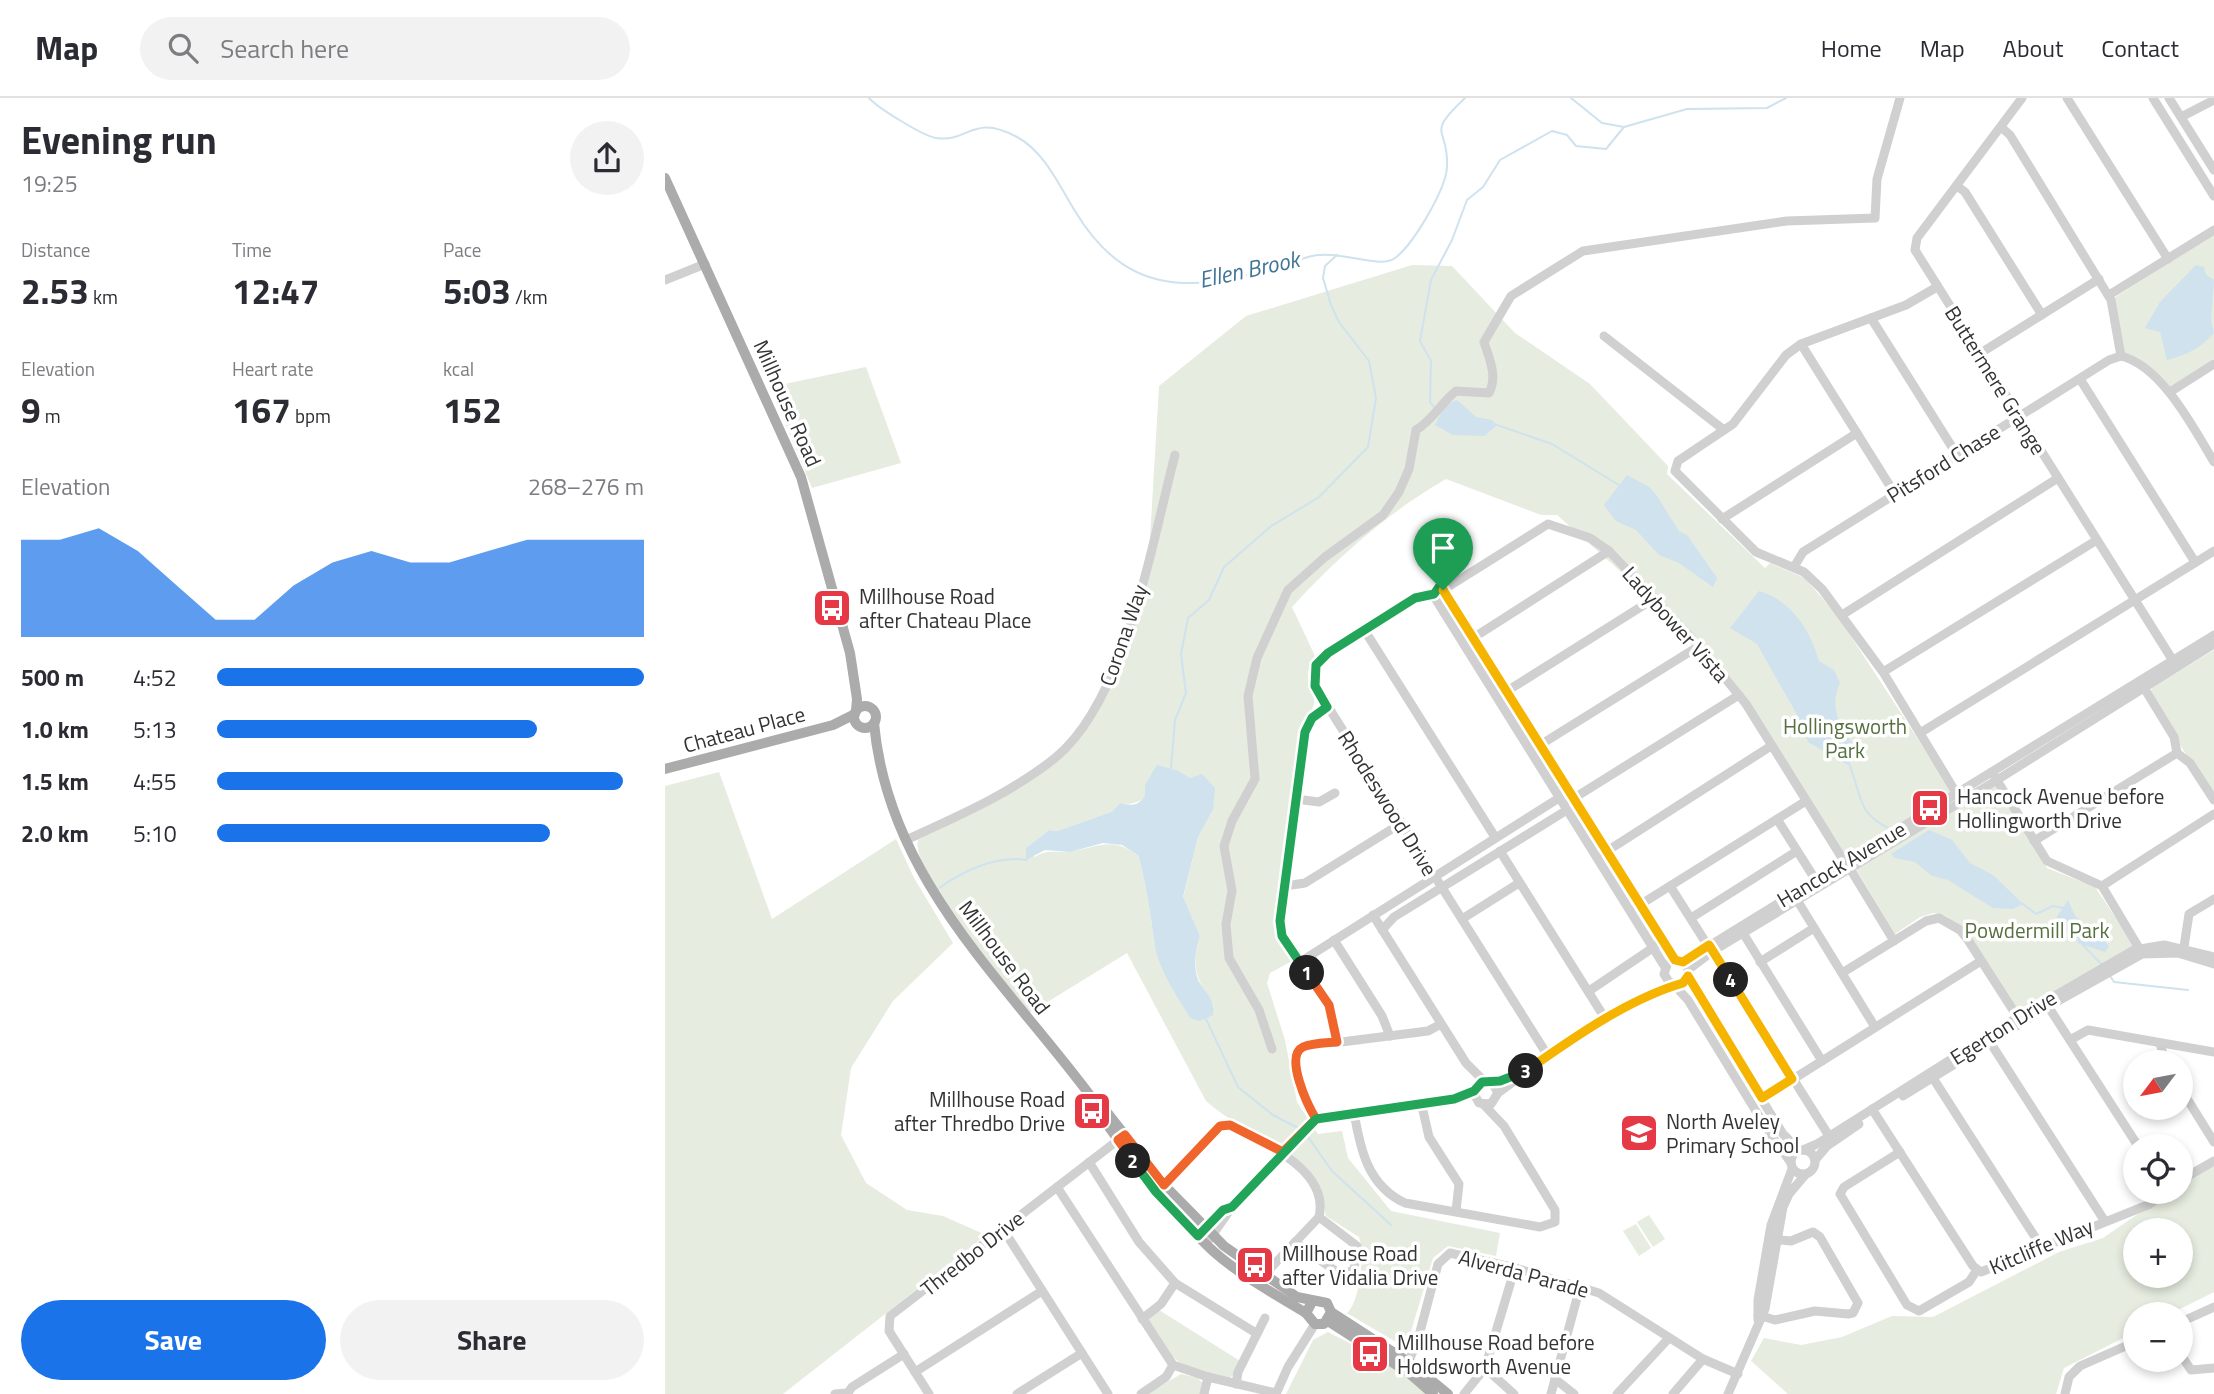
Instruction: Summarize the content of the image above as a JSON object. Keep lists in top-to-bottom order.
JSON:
{
  "streets": {
    "main road": ["Millhouse Road", "Chateau Place"],
    "street": [
      "Buttermere Grange",
      "Pitsford Chase",
      "Ladybower Vista",
      "Corona Way",
      "Rhodeswood Drive",
      "Hancock Avenue",
      "Egerton Drive",
      "Kitcliffe Way",
      "Thredbo Drive",
      "Alverda Parade"
    ]
  },
  "crossings": [
    ["Buttermere Grange", "Pitsford Chase"],
    ["Buttermere Grange", "Hancock Avenue"],
    ["Millhouse Road", "Corona Way"],
    ["Millhouse Road", "Chateau Place"],
    ["Millhouse Road", "Thredbo Drive"],
    ["Millhouse Road", "Alverda Parade"],
    ["Ladybower Vista", "Rhodeswood Drive"],
    ["Ladybower Vista", "Hancock Avenue"],
    ["Egerton Drive", "Kitcliffe Way"],
    ["Egerton Drive", "Alverda Parade"]
  ],
  "water": ["Ellen Brook"],
  "parks": ["Hollingsworth Park", "Powdermill Park"],
  "places": {
    "bus stop": [
      "Millhouse Road after Chateau Place",
      "Hancock Avenue before Hollingworth Drive",
      "Millhouse Road after Thredbo Drive",
      "Millhouse Road after Vidalia Drive",
      "Millhouse Road before Holdsworth Avenue"
    ],
    "school or university": ["North Aveley Primary School"]
  },
  "north": "bottom left",
  "page": {
    "header": "Map",
    "search": "Search here",
    "nav": [
      "Home",
      "Map",
      "About",
      "Contact"
    ],
    "heading": ["Evening run", "19:25"],
    "stats": [
      ["Distance", "2.53 km"],
      ["Time", "12:47"],
      ["Pace", "5:03 /km"],
      ["Elevation", "9 m"],
      ["Heart rate", "167 bpm"],
      ["kcal", "152"]
    ],
    "chart": ["Elevation", "268–276 m"],
    "list": [
      {
        "name": "500 m",
        "note": "4:52"
      },
      {
        "name": "1.0 km",
        "note": "5:13"
      },
      {
        "name": "1.5 km",
        "note": "4:55"
      },
      {
        "name": "2.0 km",
        "note": "5:10"
      }
    ],
    "pins": [
      "1",
      "4",
      "3",
      "2"
    ],
    "map_buttons": ["+", "−"],
    "buttons": ["Save", "Share"]
  }
}
